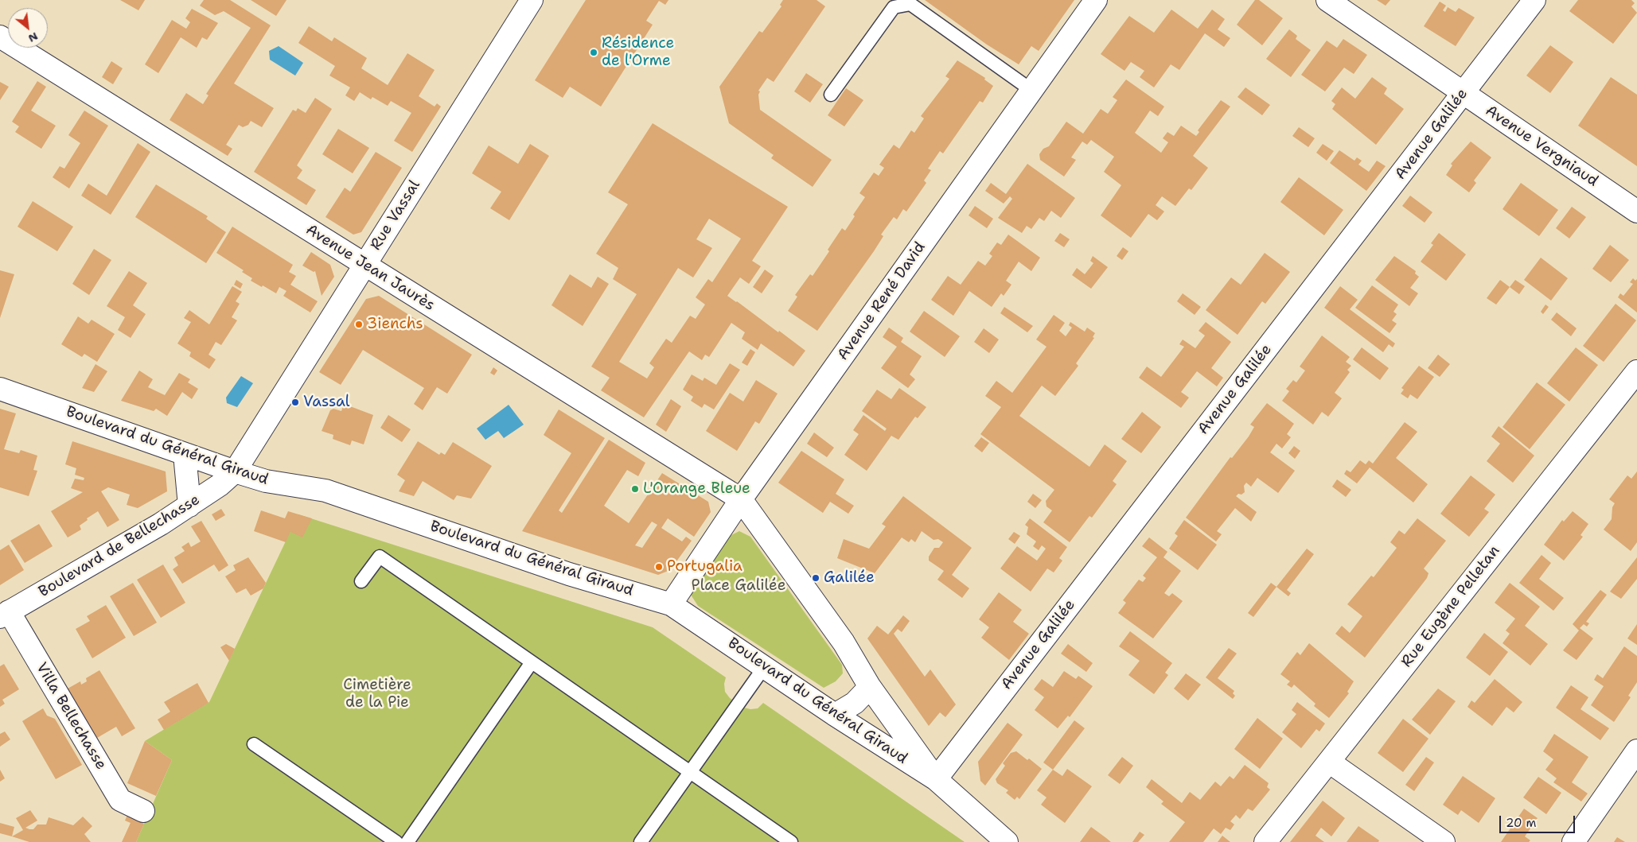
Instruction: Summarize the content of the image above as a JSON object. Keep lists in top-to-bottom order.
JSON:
{
  "streets": {
    "street": [
      "Avenue Galilée",
      "Avenue Vergniaud",
      "Rue Vassal",
      "Avenue Jean Jaurès",
      "Avenue René David",
      "Boulevard du Général Giraud",
      "Boulevard de Bellechasse",
      "Rue Eugène Pelletan",
      "Villa Bellechasse"
    ]
  },
  "crossings": [
    ["Avenue Galilée", "Avenue Vergniaud"],
    ["Avenue Galilée", "Boulevard du Général Giraud"],
    ["Rue Vassal", "Avenue Jean Jaurès"],
    ["Rue Vassal", "Boulevard du Général Giraud"],
    ["Rue Vassal", "Boulevard de Bellechasse"],
    ["Avenue Jean Jaurès", "Avenue René David"],
    ["Avenue René David", "Boulevard du Général Giraud"],
    ["Boulevard du Général Giraud", "Boulevard de Bellechasse"],
    ["Boulevard de Bellechasse", "Villa Bellechasse"]
  ],
  "parks": ["Place Galilée", "Cimetière de la Pie"],
  "places": [
    "Résidence de l'Orme",
    "3ienchs",
    "Vassal",
    "L'Orange Bleue",
    "Portugalia",
    "Galilée"
  ],
  "scale_bar": "20 m",
  "north": "bottom right"
}
